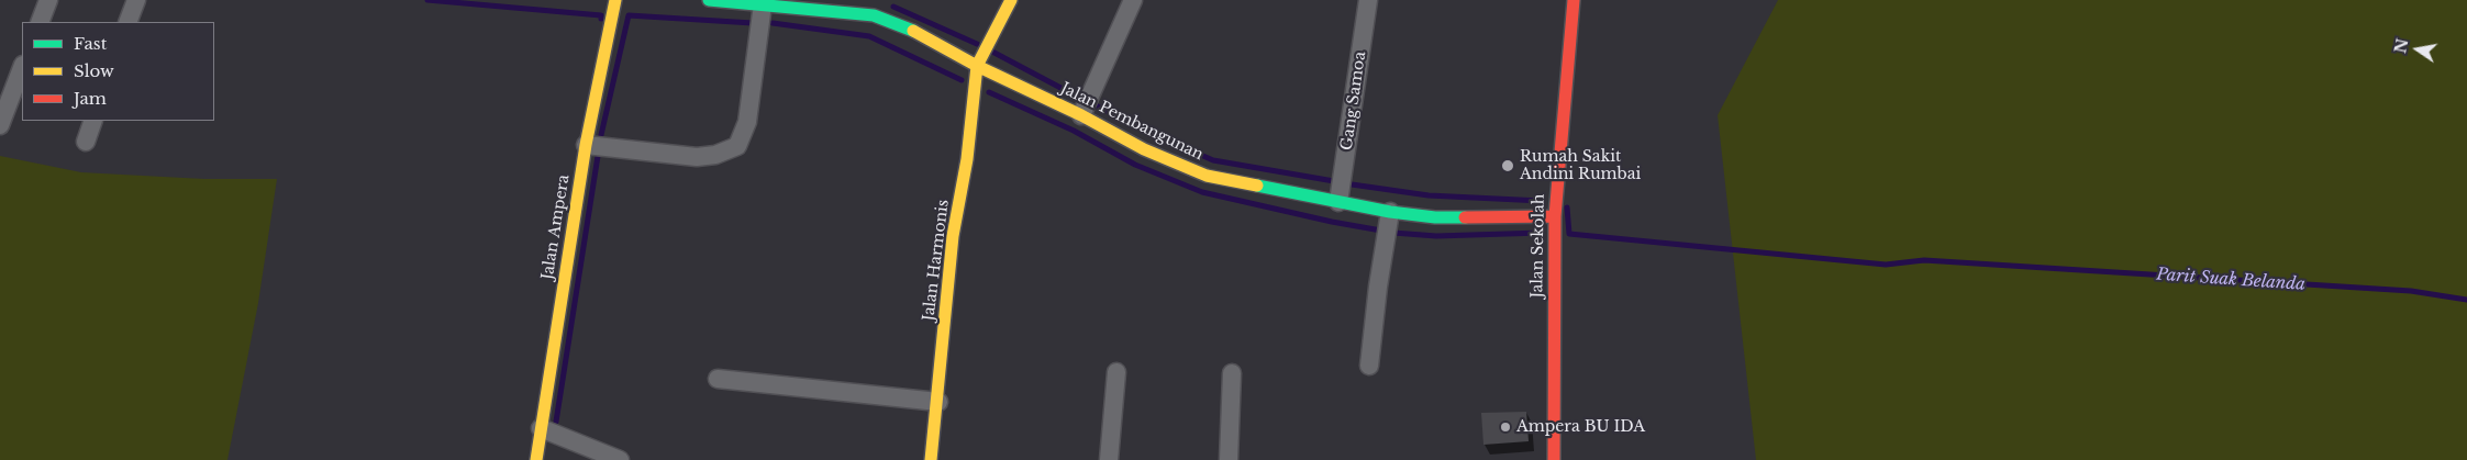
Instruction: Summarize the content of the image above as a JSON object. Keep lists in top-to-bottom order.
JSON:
{
  "streets": {
    "street": [
      "Gang Samoa",
      "Jalan Pembangunan",
      "Jalan Ampera",
      "Jalan Sekolah",
      "Jalan Harmonis"
    ]
  },
  "crossings": [
    ["Gang Samoa", "Jalan Pembangunan"],
    ["Jalan Pembangunan", "Jalan Sekolah"],
    ["Jalan Pembangunan", "Jalan Harmonis"]
  ],
  "water": ["Parit Suak Belanda"],
  "places": ["Rumah Sakit Andini Rumbai", "Ampera BU IDA"],
  "legend": ["Fast", "Slow", "Jam"],
  "north": "left"
}
